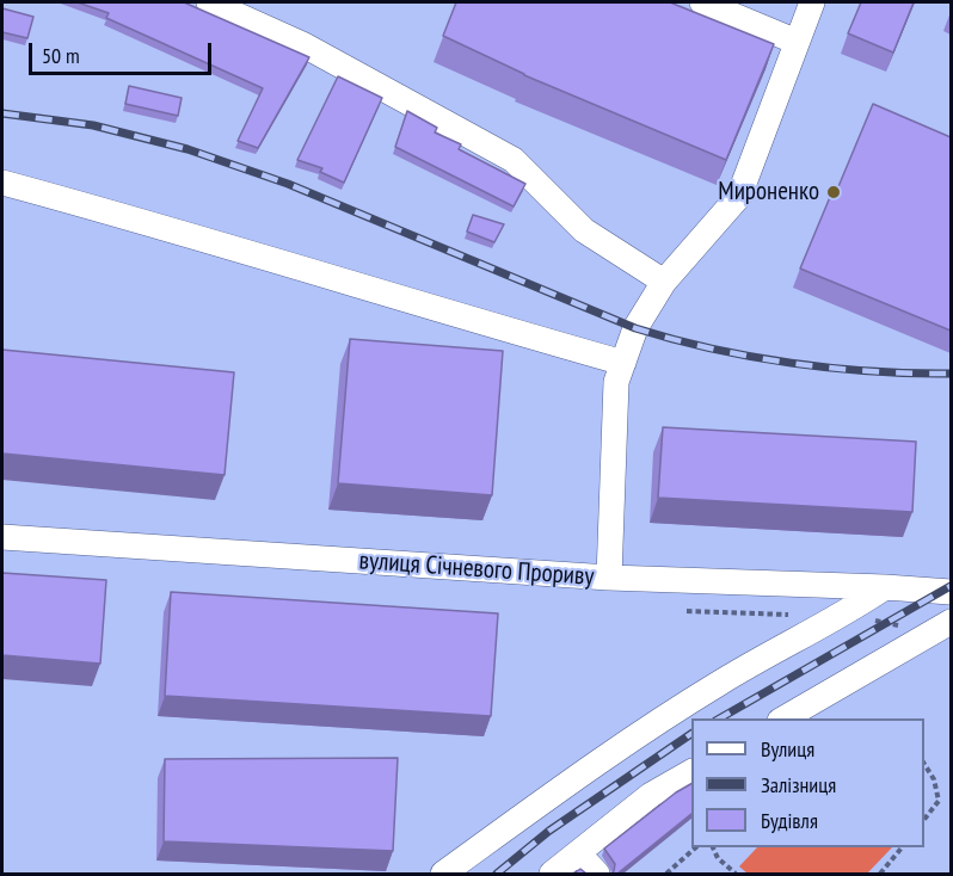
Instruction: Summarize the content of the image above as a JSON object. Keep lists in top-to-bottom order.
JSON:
{
  "streets": {
    "street": ["вулиця Січневого Прориву"]
  },
  "places": ["Мироненко"],
  "legend": ["Вулиця", "Залізниця", "Будівля"],
  "scale_bar": "50 m"
}
